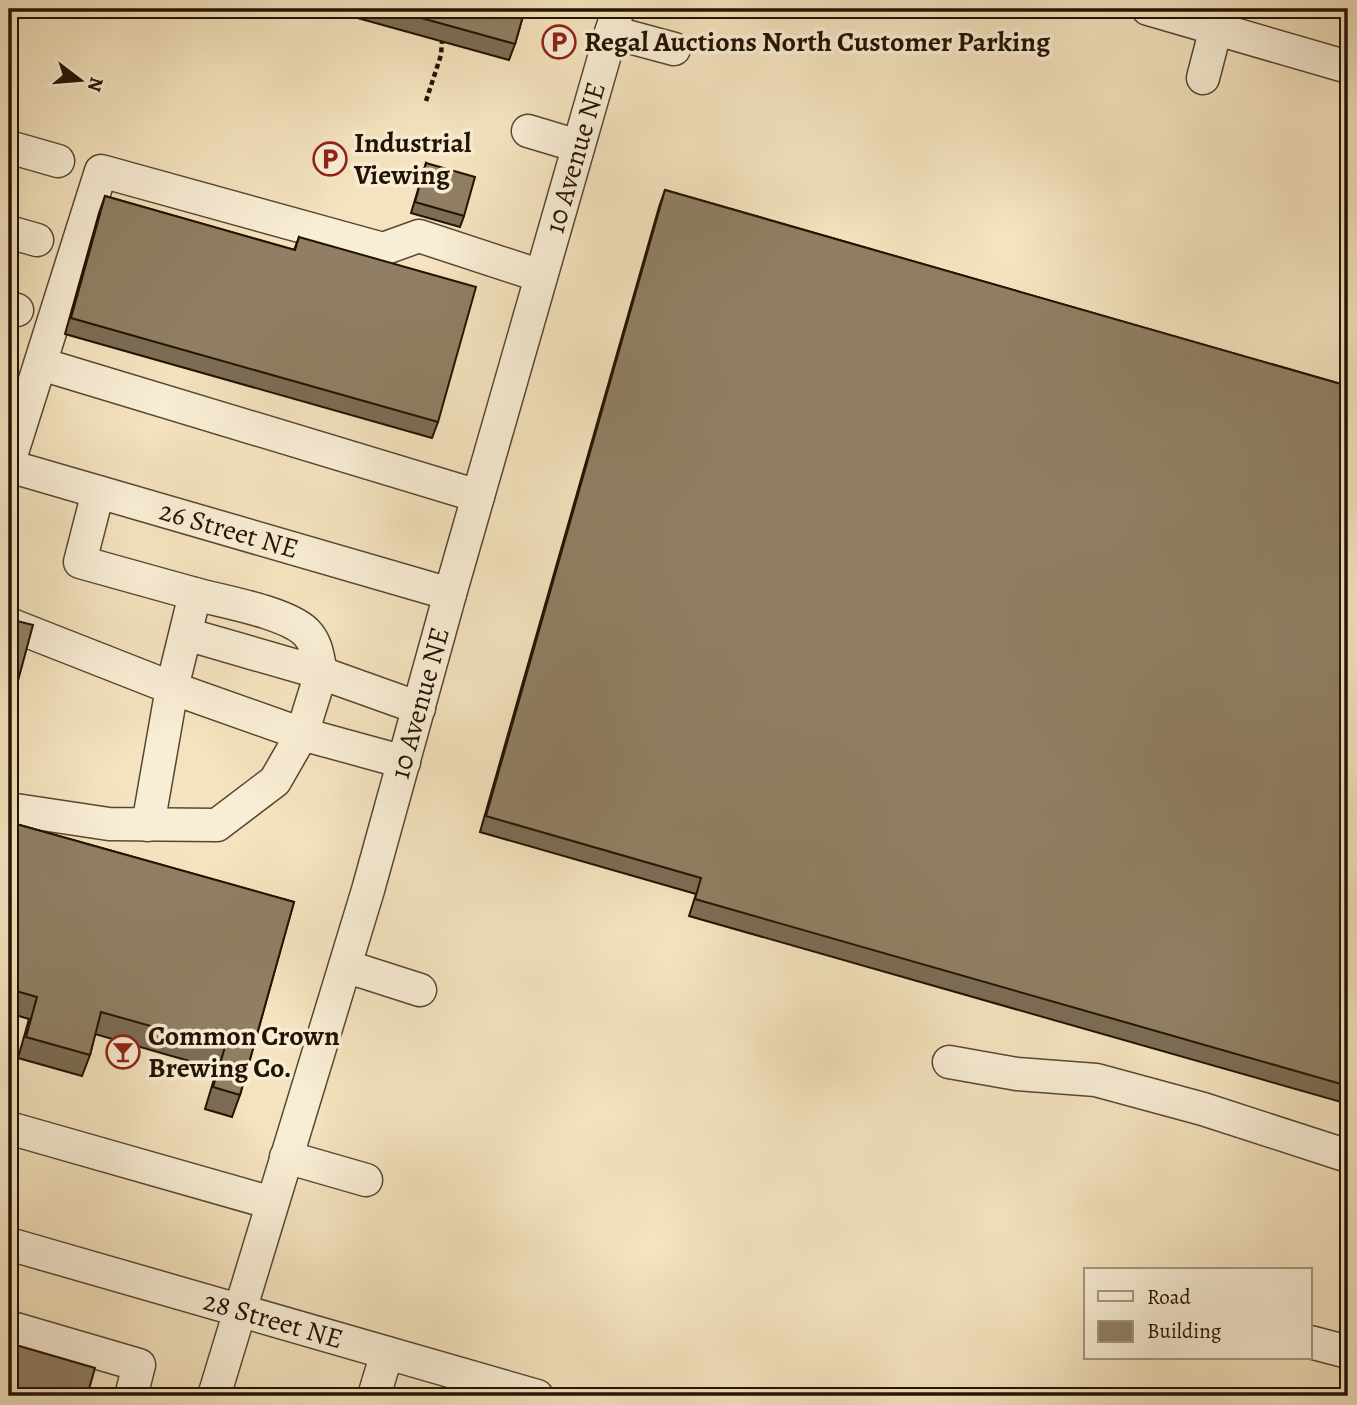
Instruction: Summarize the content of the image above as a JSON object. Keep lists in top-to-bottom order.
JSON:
{
  "streets": {
    "street": ["10 Avenue NE", "26 Street NE", "28 Street NE"]
  },
  "crossings": [
    ["10 Avenue NE", "26 Street NE"],
    ["10 Avenue NE", "28 Street NE"]
  ],
  "places": {
    "parking": ["Regal Auctions North Customer Parking", "Industrial Viewing"],
    "bar": ["Common Crown Brewing Co."]
  },
  "legend": ["Road", "Building"],
  "north": "right"
}
